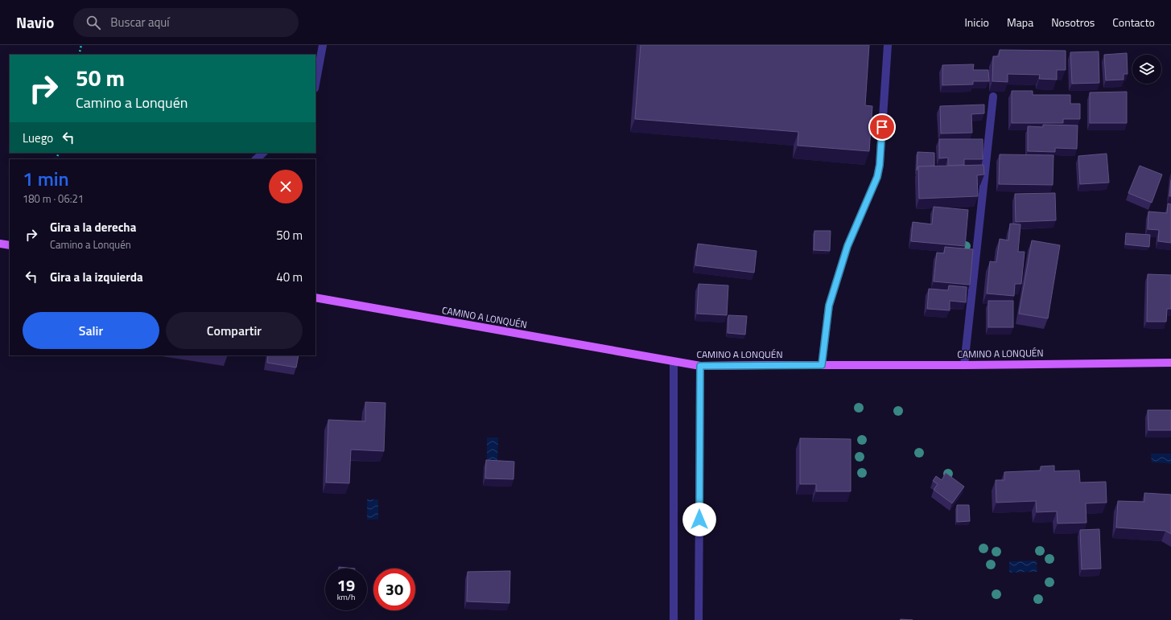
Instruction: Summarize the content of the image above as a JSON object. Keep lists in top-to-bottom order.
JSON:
{
  "streets": {
    "main road": ["CAMINO A LONQUÉN"]
  },
  "page": {
    "header": "Navio",
    "search": "Buscar aquí",
    "nav": [
      "Inicio",
      "Mapa",
      "Nosotros",
      "Contacto"
    ],
    "turn": ["50 m", "Camino a Lonquén"],
    "then": "Luego",
    "heading": ["1 min", "180 m · 06:21"],
    "list": [
      {
        "name": "Gira a la derecha",
        "note": "Camino a Lonquén",
        "value": "50 m"
      },
      {
        "name": "Gira a la izquierda",
        "value": "40 m"
      }
    ],
    "buttons": ["Salir", "Compartir"],
    "speed": "19 km/h",
    "limit": "30"
  }
}
